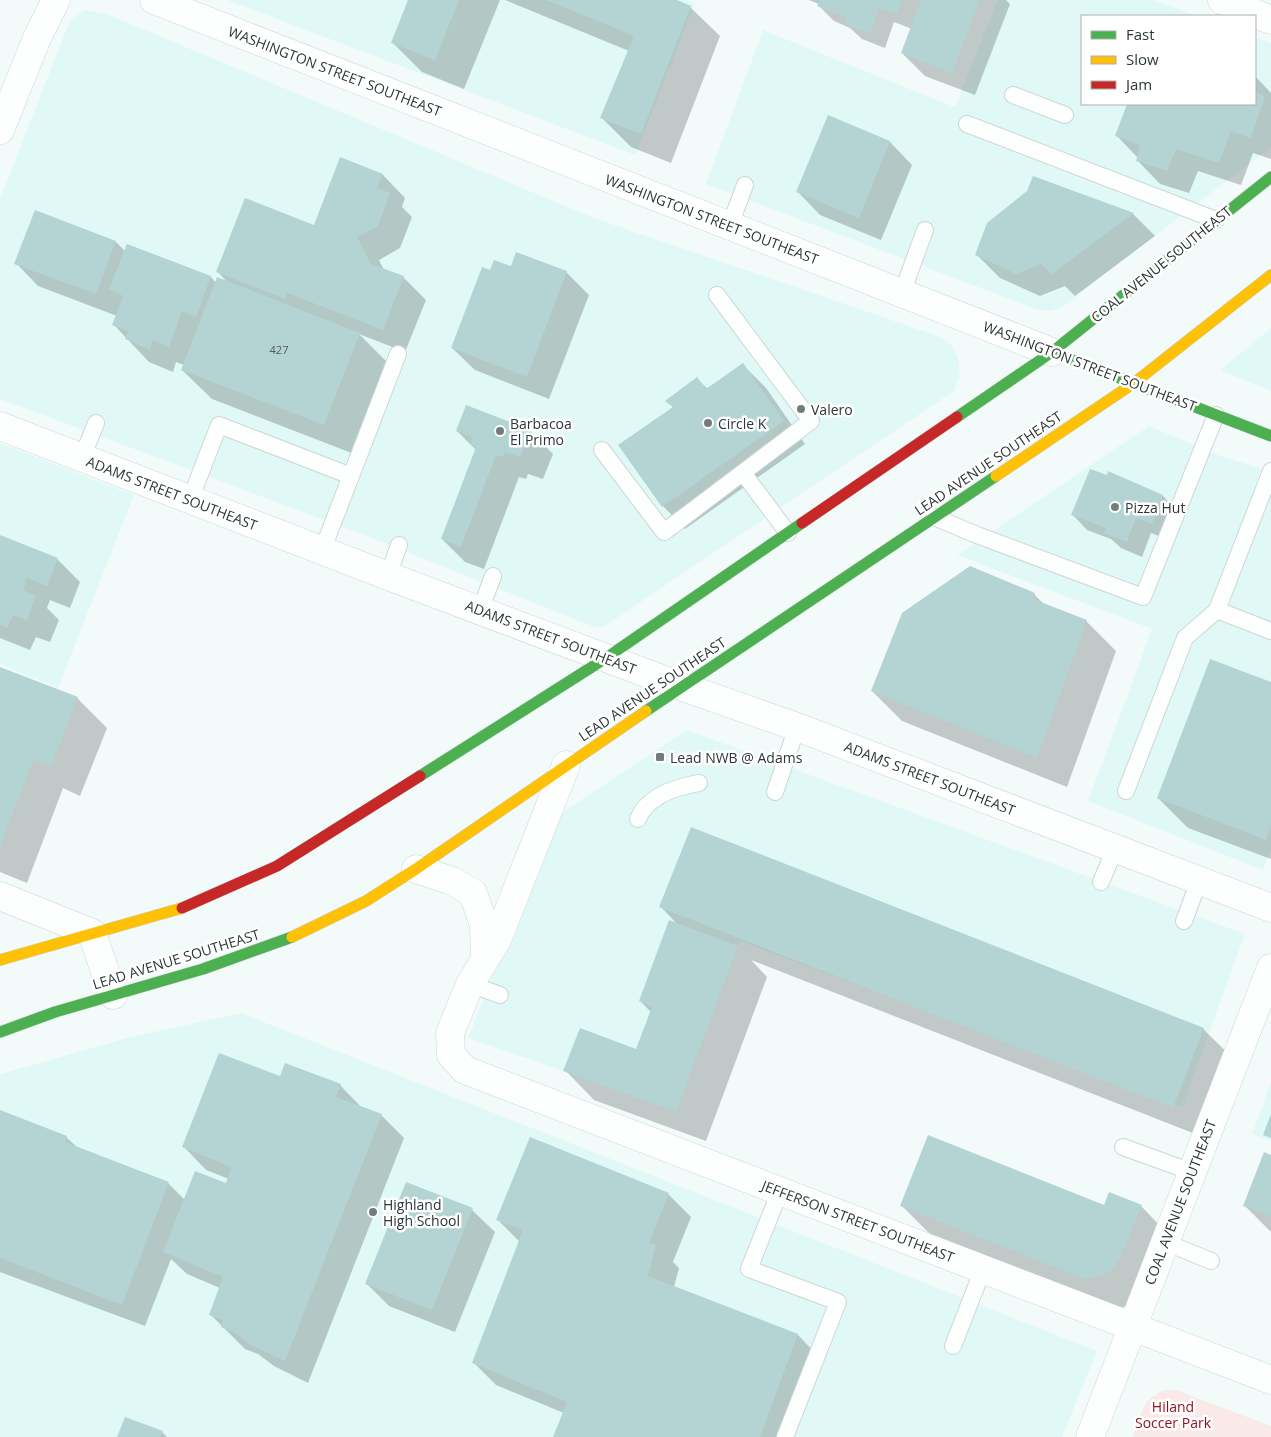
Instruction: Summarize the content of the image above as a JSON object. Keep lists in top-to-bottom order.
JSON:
{
  "streets": {
    "main road": ["WASHINGTON STREET SOUTHEAST", "COAL AVENUE SOUTHEAST", "LEAD AVENUE SOUTHEAST"],
    "street": ["ADAMS STREET SOUTHEAST", "JEFFERSON STREET SOUTHEAST"]
  },
  "crossings": [
    ["WASHINGTON STREET SOUTHEAST", "COAL AVENUE SOUTHEAST"],
    ["WASHINGTON STREET SOUTHEAST", "LEAD AVENUE SOUTHEAST"],
    ["COAL AVENUE SOUTHEAST", "JEFFERSON STREET SOUTHEAST"],
    ["LEAD AVENUE SOUTHEAST", "ADAMS STREET SOUTHEAST"]
  ],
  "parks": ["Hiland Soccer Park"],
  "places": {
    "other": [
      "Valero",
      "Circle K",
      "Barbacoa El Primo",
      "Pizza Hut",
      "Highland High School"
    ],
    "transit": ["Lead NWB @ Adams"]
  },
  "house_numbers": ["427"],
  "legend": ["Fast", "Slow", "Jam"]
}
